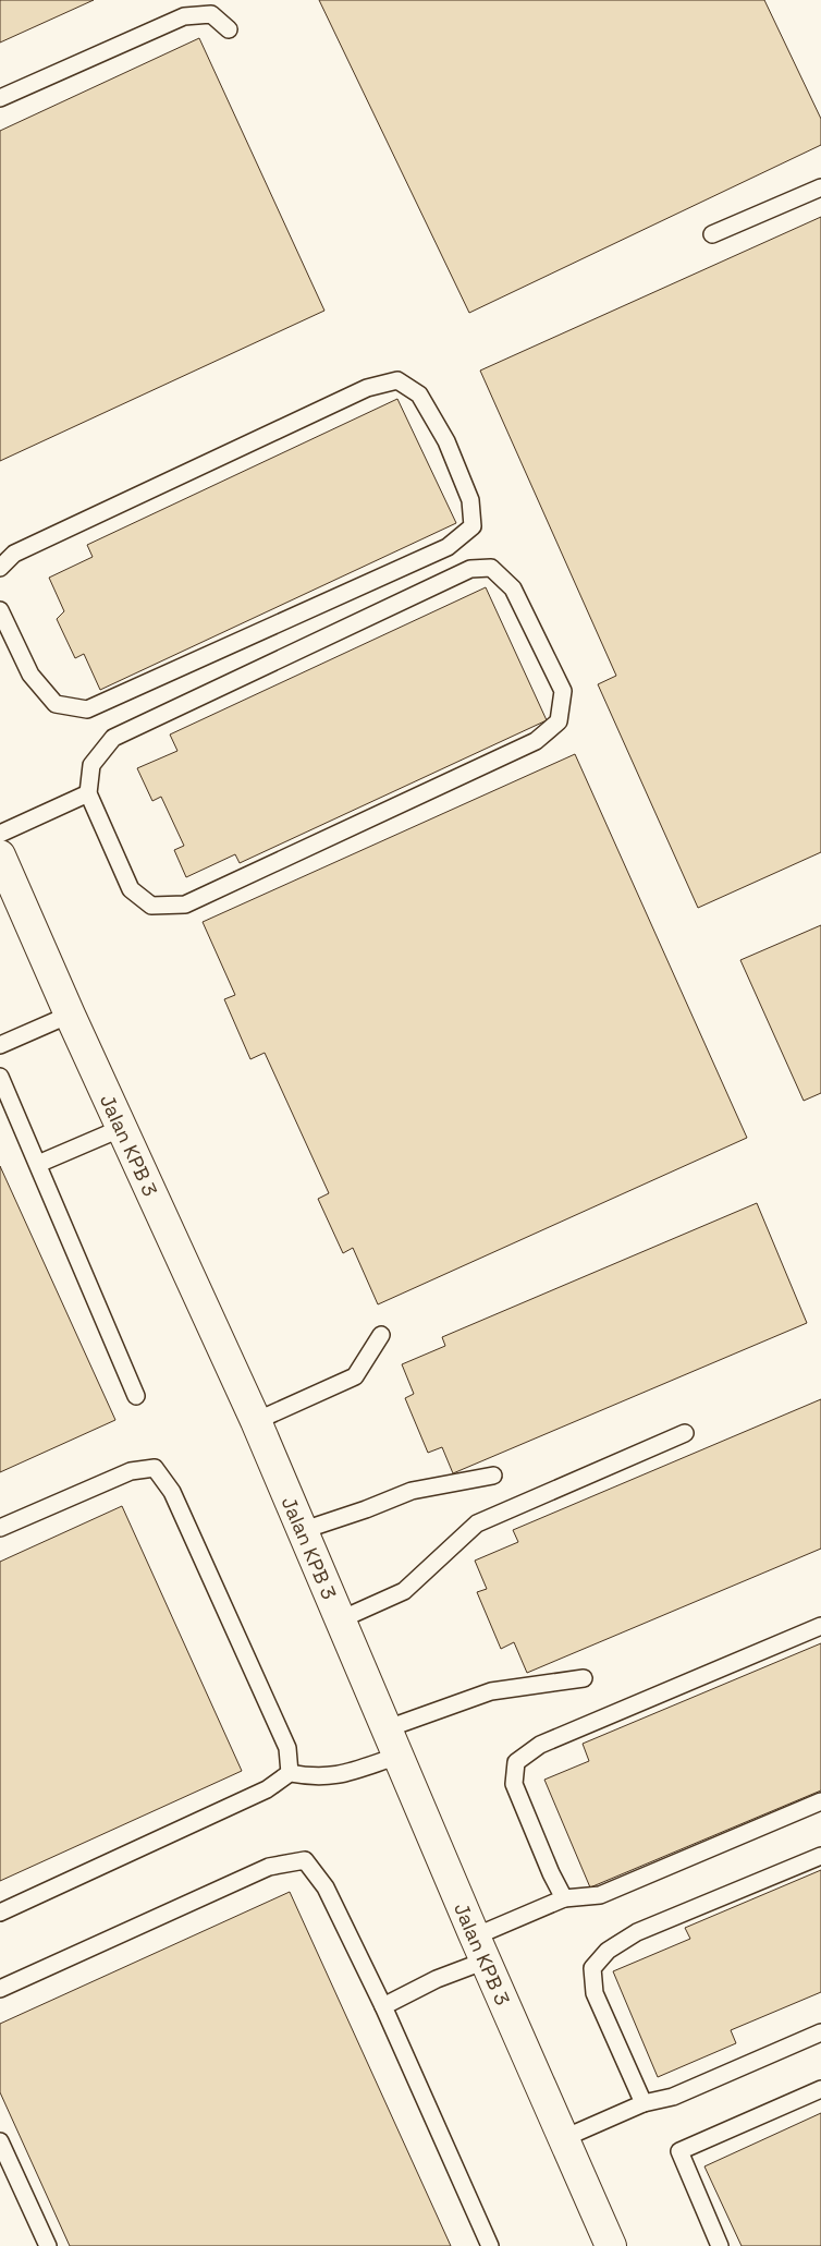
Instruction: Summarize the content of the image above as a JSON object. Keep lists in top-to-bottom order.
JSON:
{
  "streets": {
    "street": ["Jalan KPB 3"]
  }
}
